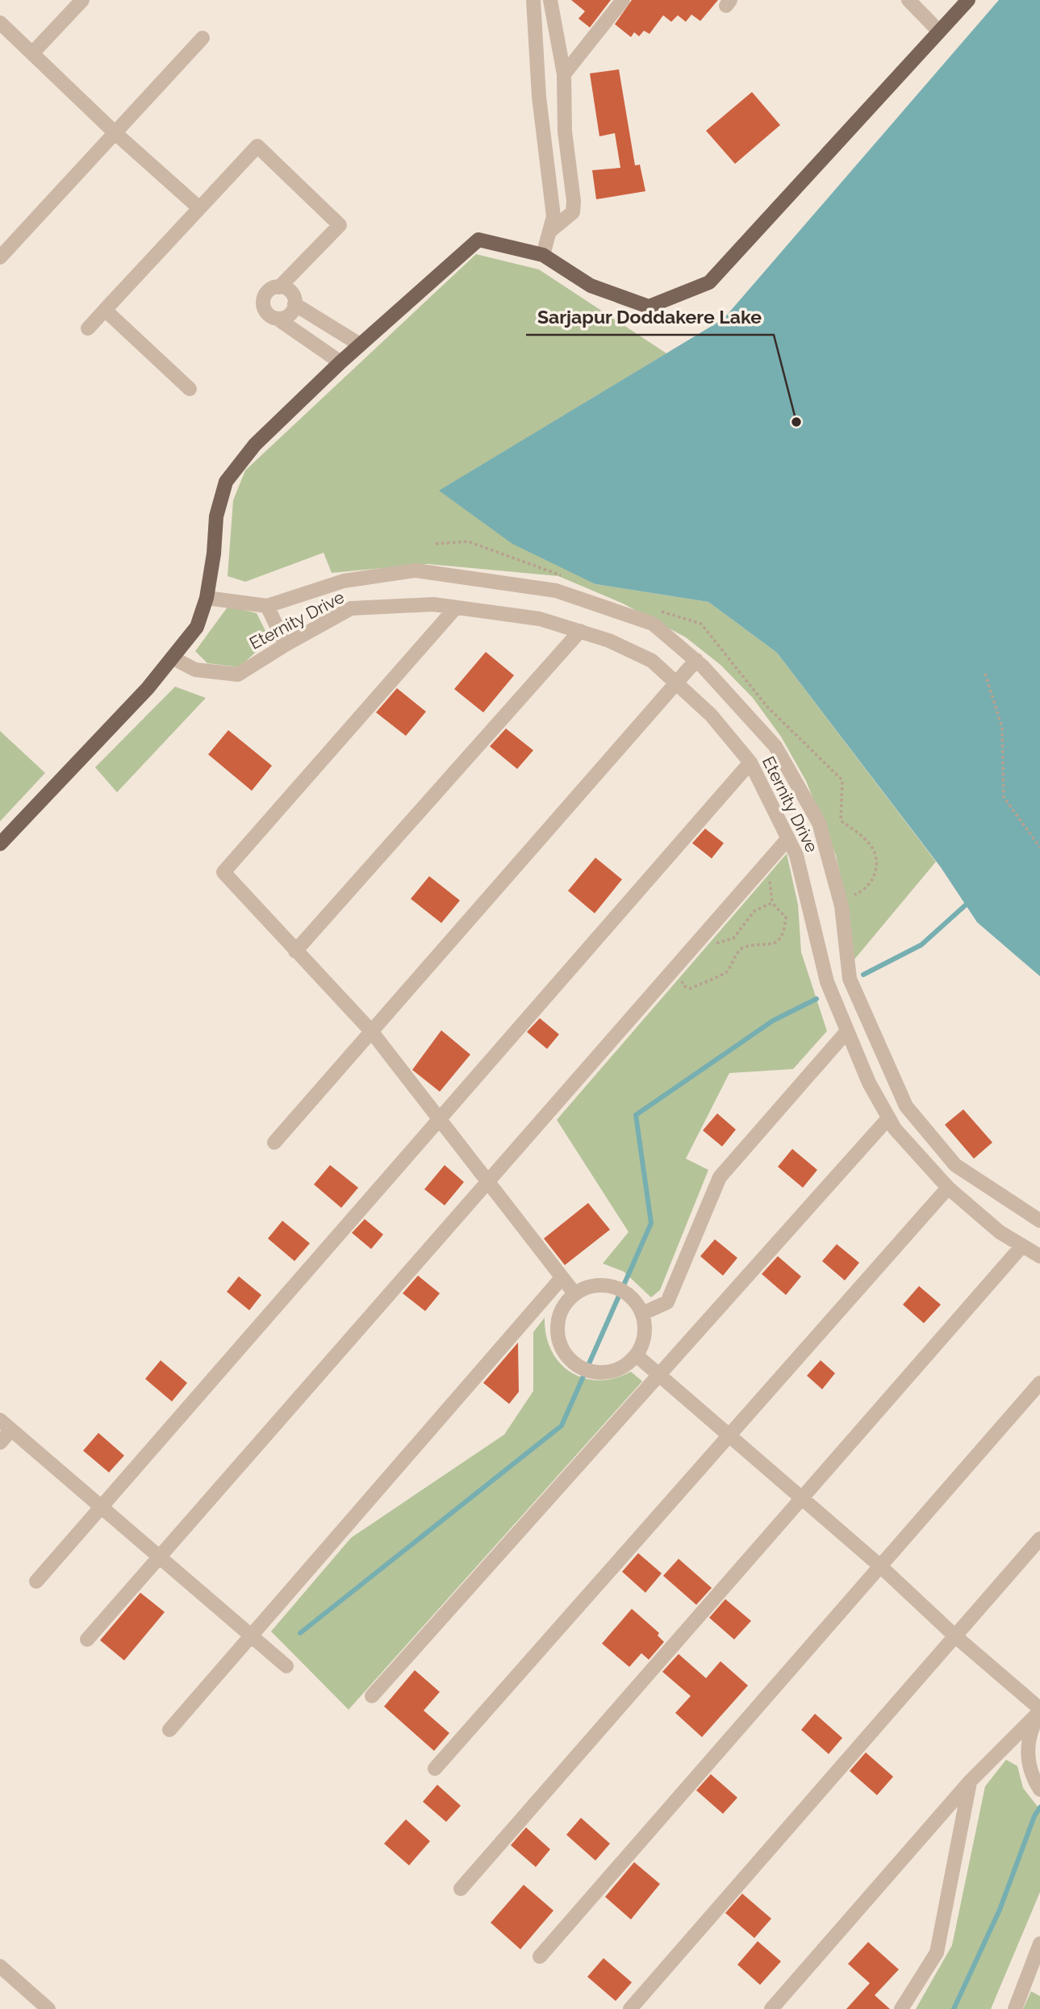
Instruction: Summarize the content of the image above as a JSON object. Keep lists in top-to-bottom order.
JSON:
{
  "streets": {
    "street": ["Eternity Drive"]
  },
  "places": ["Sarjapur Doddakere Lake"]
}
